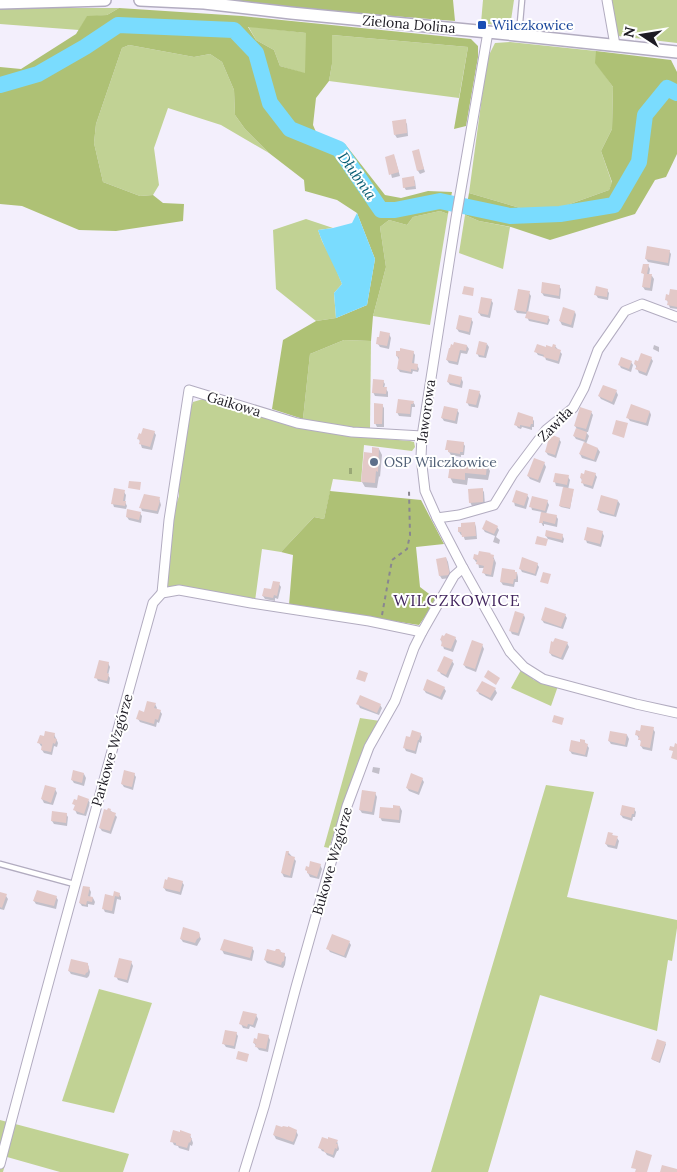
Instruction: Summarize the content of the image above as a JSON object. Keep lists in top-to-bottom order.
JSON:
{
  "streets": {
    "street": [
      "Zielona Dolina",
      "Gaikowa",
      "Jaworowa",
      "Zawiła",
      "Parkowe Wzgórze",
      "Bukowe Wzgórze"
    ]
  },
  "crossings": [
    ["Zielona Dolina", "Jaworowa"],
    ["Gaikowa", "Jaworowa"],
    ["Gaikowa", "Parkowe Wzgórze"],
    ["Jaworowa", "Zawiła"],
    ["Jaworowa", "Bukowe Wzgórze"]
  ],
  "districts": ["WILCZKOWICE"],
  "water": ["Dłubnia"],
  "places": {
    "transit": ["Wilczkowice"],
    "other": ["OSP Wilczkowice"]
  },
  "north": "left"
}
